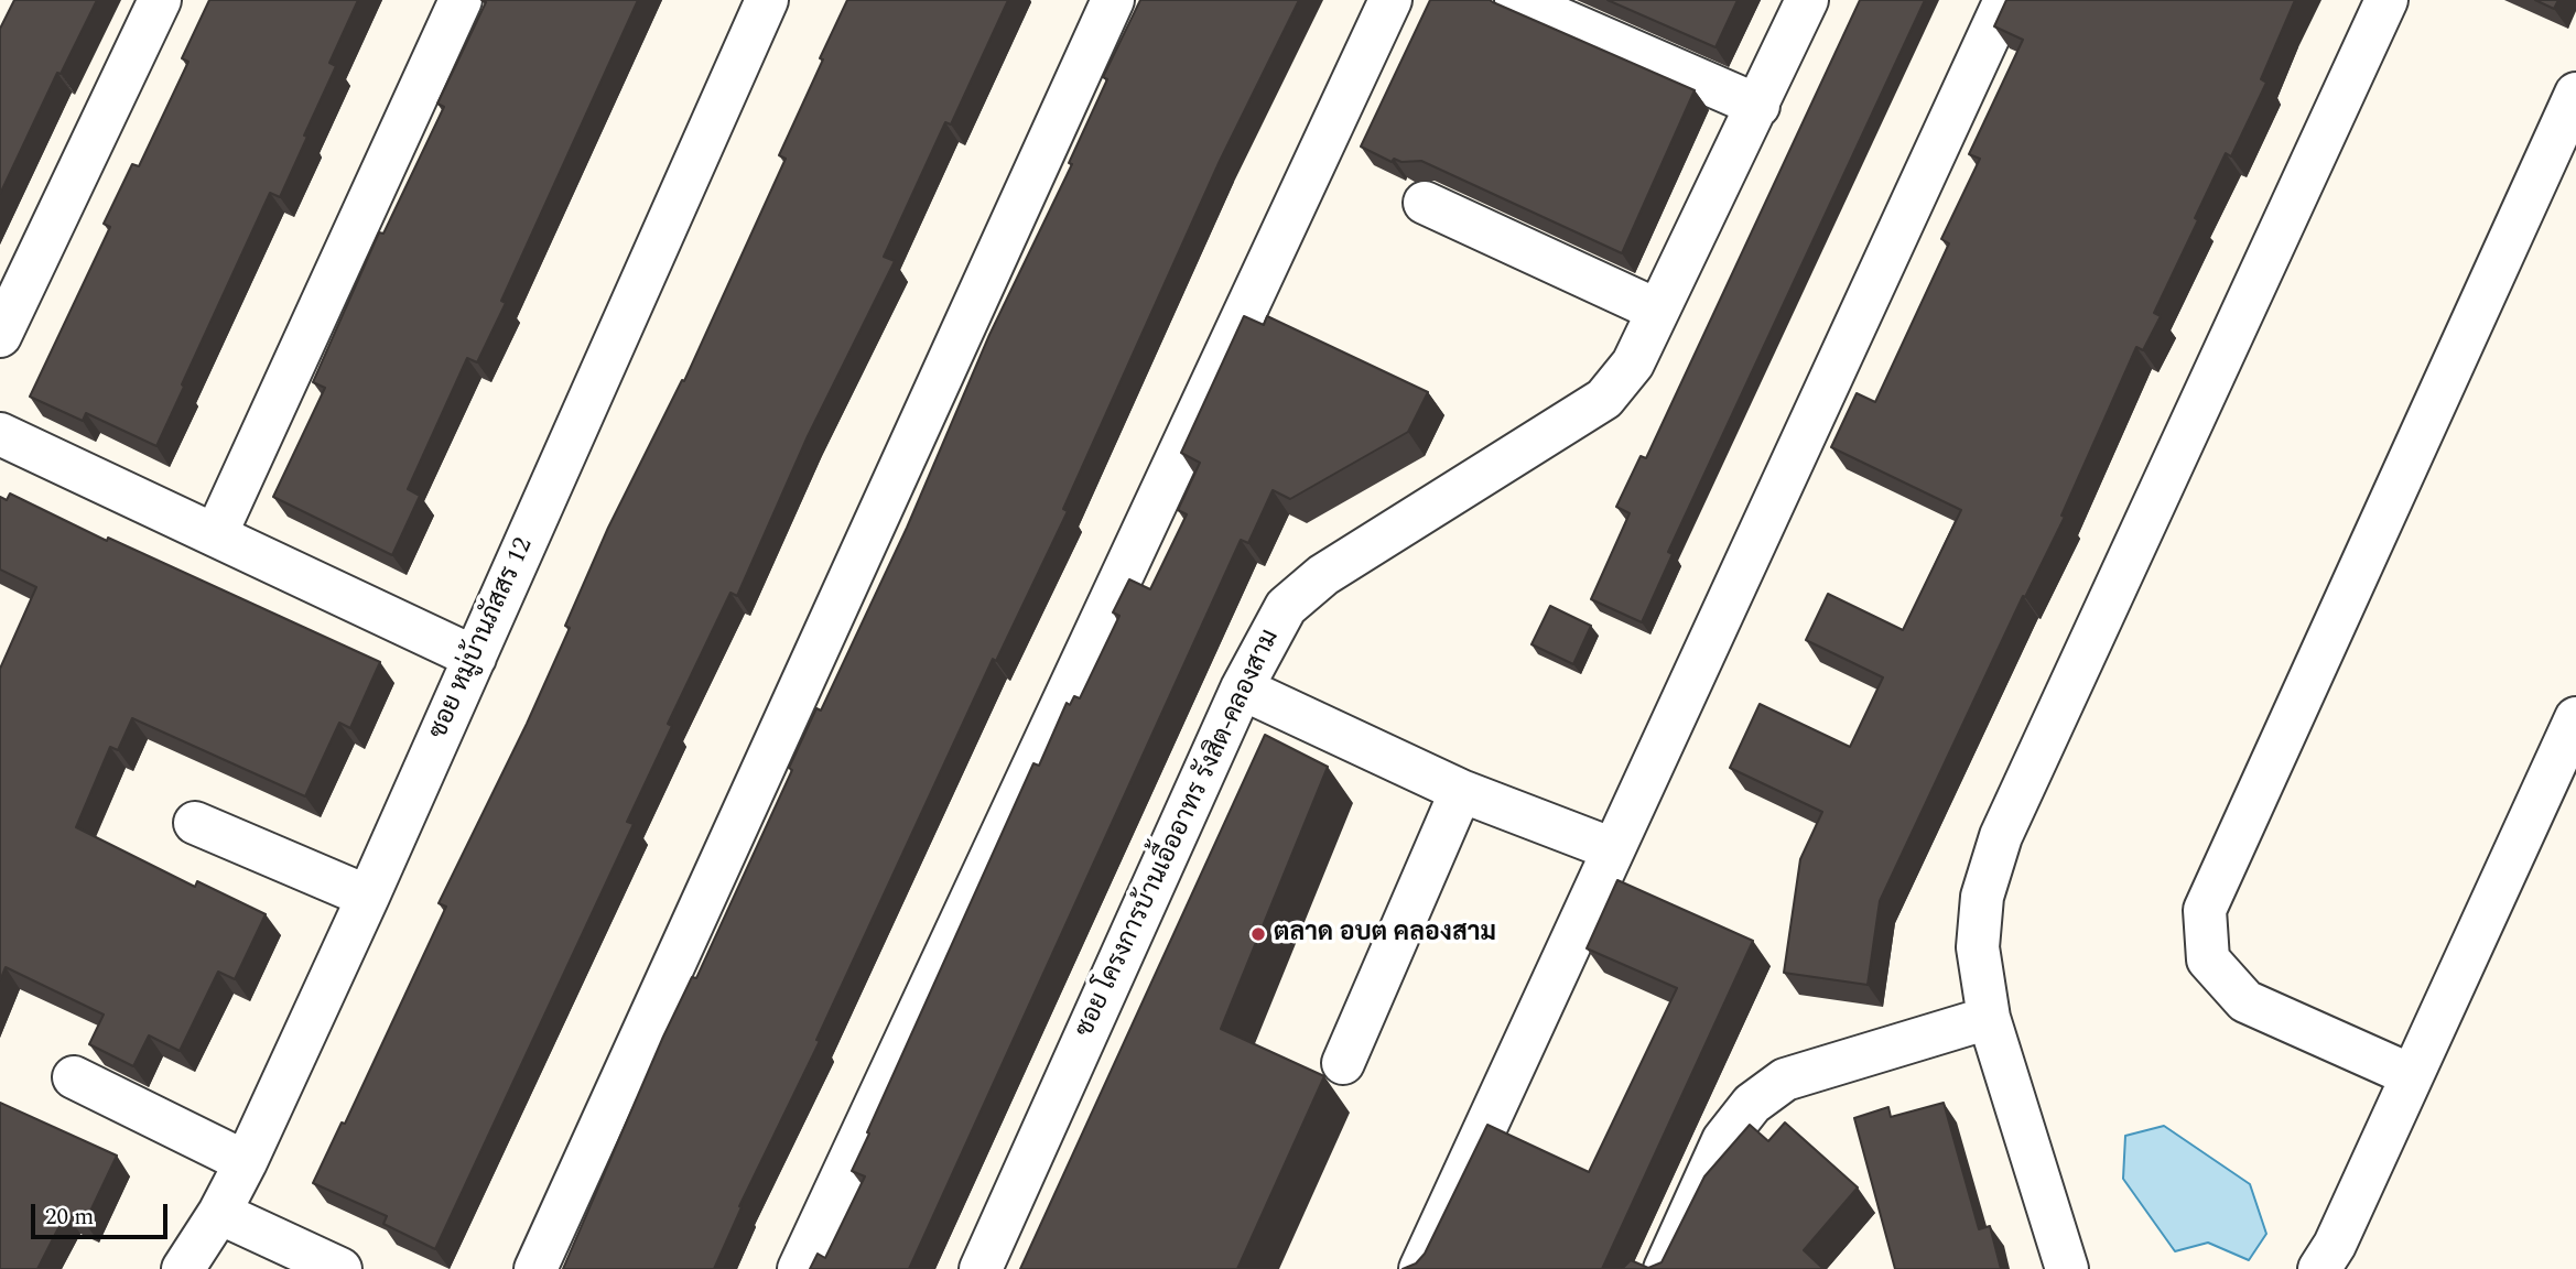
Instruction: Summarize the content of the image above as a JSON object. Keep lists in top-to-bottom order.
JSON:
{
  "streets": {
    "street": ["ซอย หมู่บ้านภัสสร 12", "ซอย โครงการบ้านเอื้ออาทร รังสิต-คลองสาม"]
  },
  "places": ["ตลาด อบต คลองสาม"],
  "scale_bar": "20 m"
}
